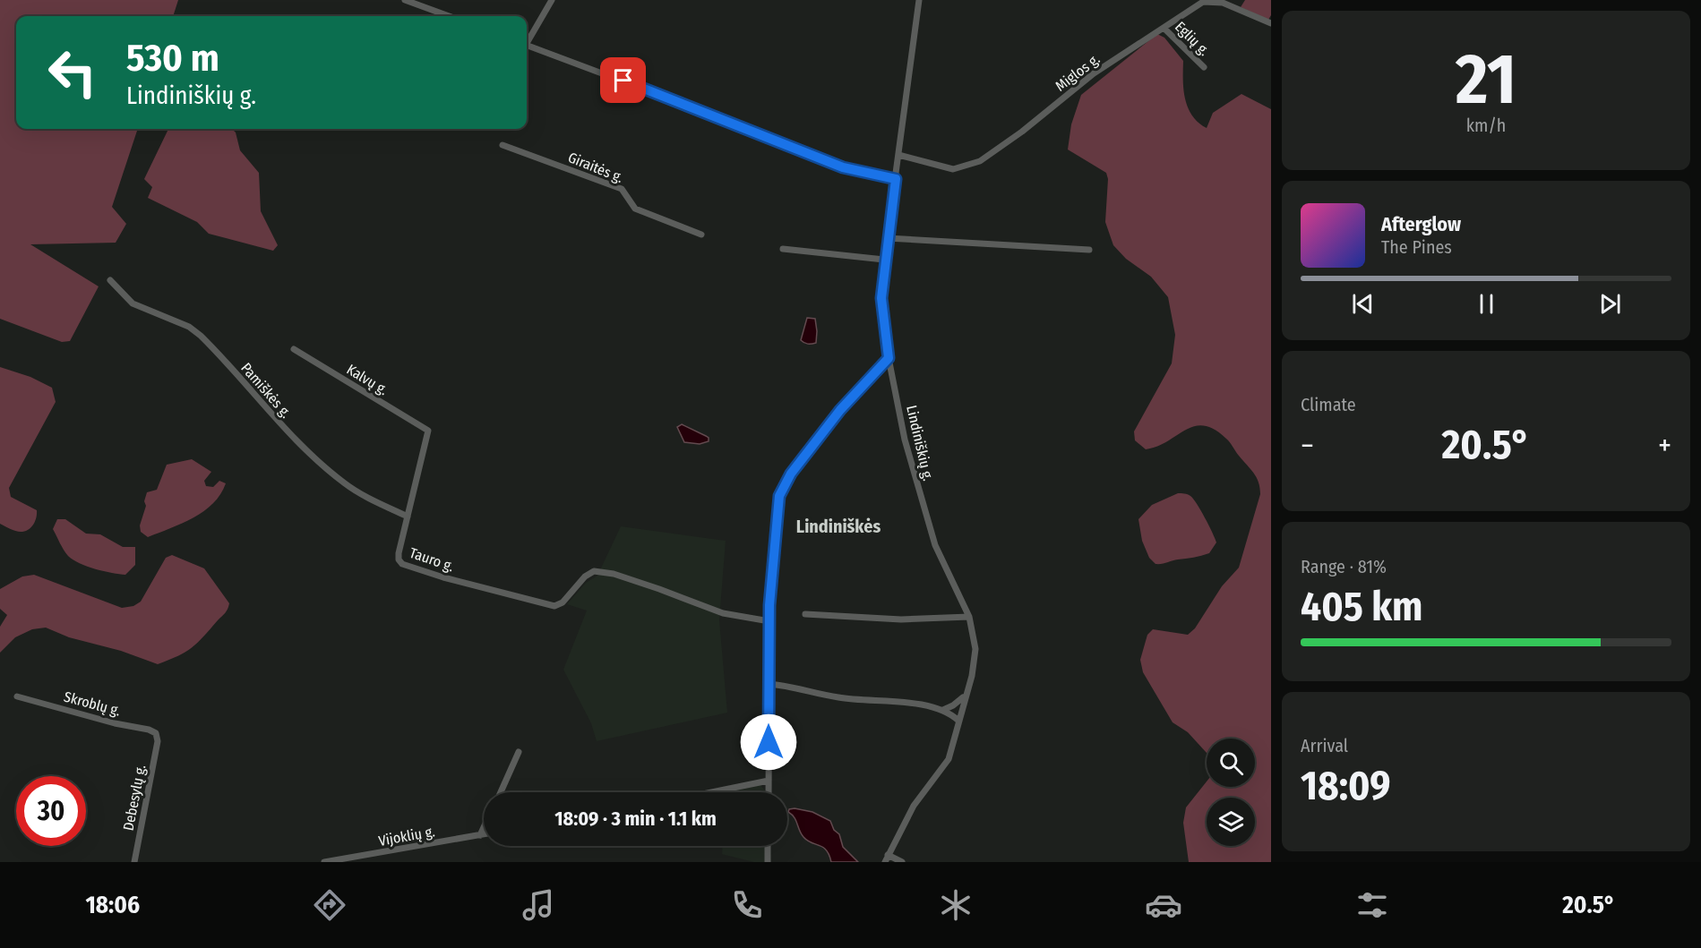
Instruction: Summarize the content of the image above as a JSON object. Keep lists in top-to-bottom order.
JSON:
{
  "streets": {
    "street": [
      "Eglių g.",
      "Miglos g.",
      "Giraitės g.",
      "Kalvų g.",
      "Pamiškės g.",
      "Lindiniškių g.",
      "Tauro g.",
      "Skroblų g.",
      "Debesylų g.",
      "Vijoklių g."
    ]
  },
  "crossings": [
    ["Eglių g.", "Miglos g."],
    ["Miglos g.", "Lindiniškių g."],
    ["Kalvų g.", "Tauro g."],
    ["Pamiškės g.", "Tauro g."],
    ["Skroblų g.", "Debesylų g."]
  ],
  "districts": ["Lindiniškės"],
  "page": {
    "tile": [
      ["21", "km/h"],
      "Climate",
      ["Range · 81%", "405 km"],
      ["Arrival", "18:09"]
    ],
    "turn": ["530 m", "Lindiniškių g."],
    "song": ["Afterglow", "The Pines"],
    "heat": ["−", "20.5°", "+"],
    "limit": "30",
    "trip": "18:09 · 3 min · 1.1 km",
    "tabs": ["18:06", "20.5°"]
  }
}
